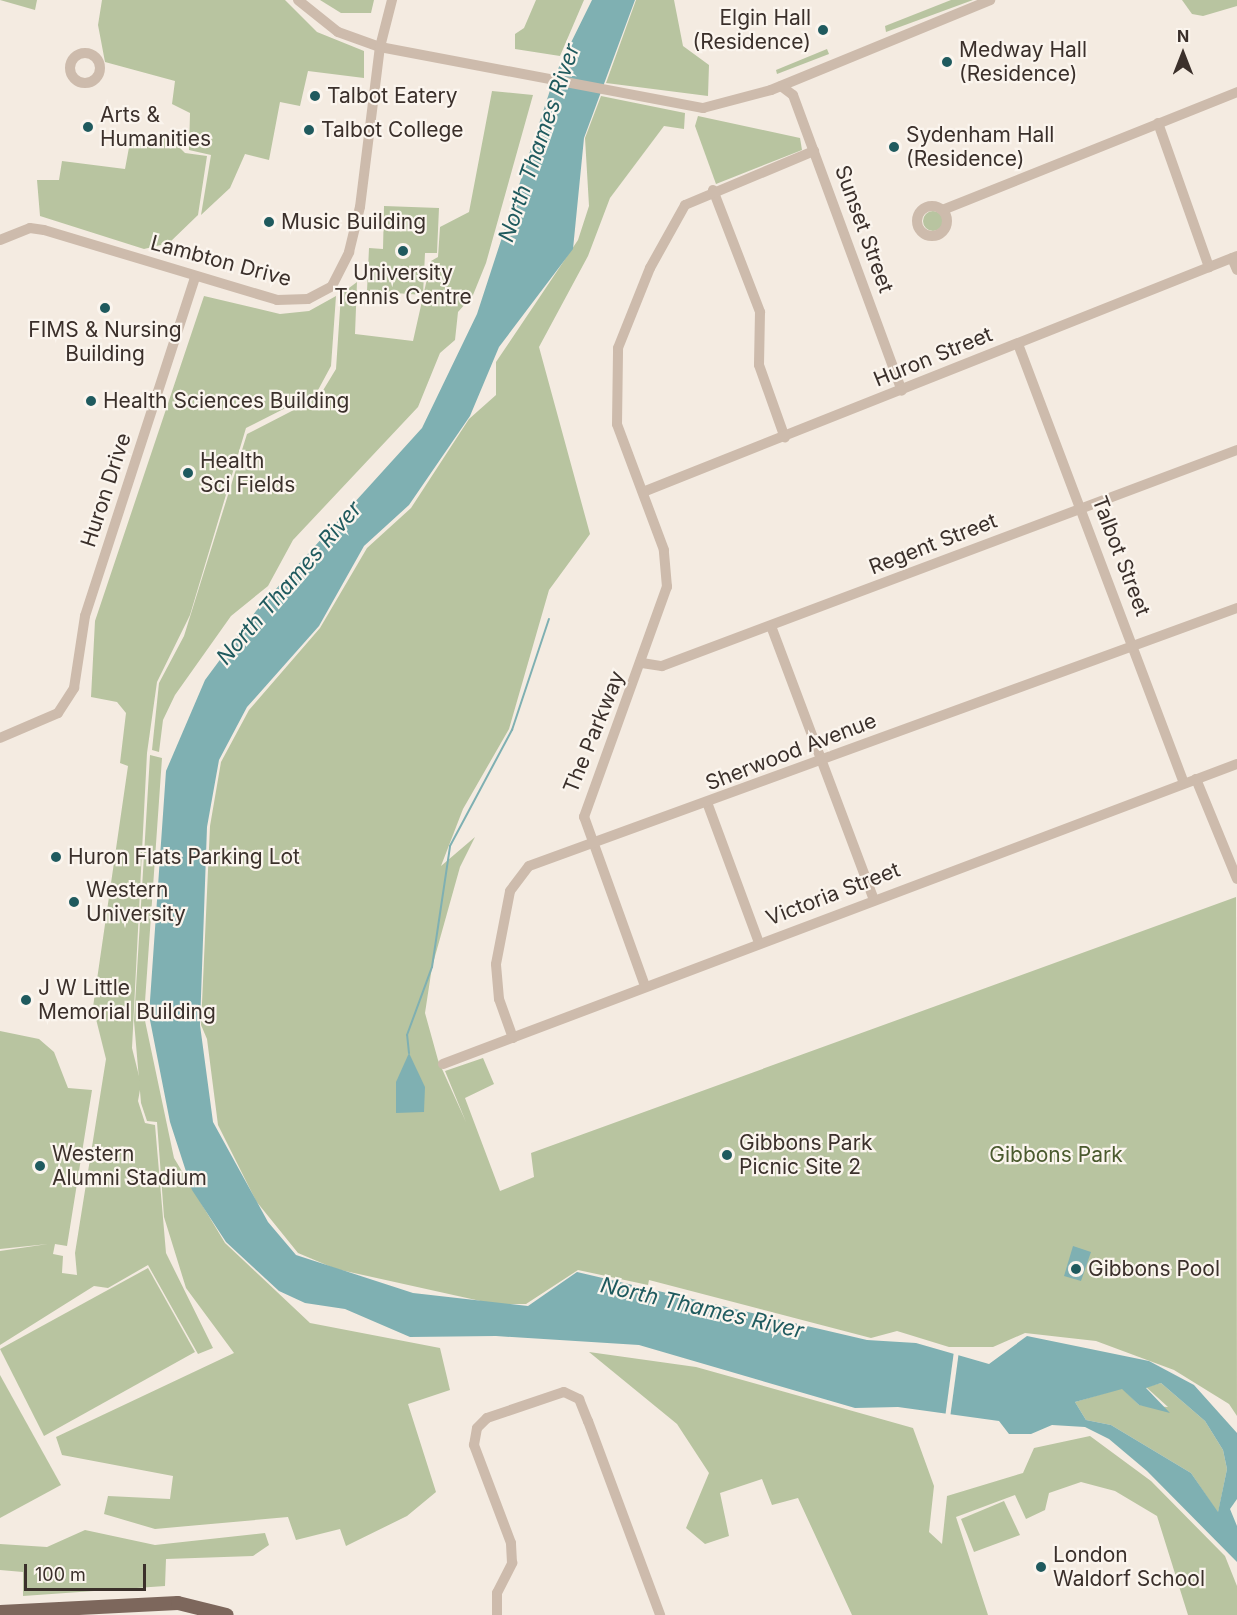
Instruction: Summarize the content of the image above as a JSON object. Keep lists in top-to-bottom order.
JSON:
{
  "streets": {
    "street": [
      "Sunset Street",
      "Lambton Drive",
      "Huron Street",
      "Huron Drive",
      "Regent Street",
      "Talbot Street",
      "The Parkway",
      "Sherwood Avenue",
      "Victoria Street"
    ]
  },
  "crossings": [
    ["Sunset Street", "Huron Street"],
    ["Lambton Drive", "Huron Drive"],
    ["Huron Street", "Talbot Street"],
    ["Huron Street", "The Parkway"],
    ["Regent Street", "Talbot Street"],
    ["Regent Street", "The Parkway"],
    ["Talbot Street", "Sherwood Avenue"],
    ["Talbot Street", "Victoria Street"],
    ["The Parkway", "Sherwood Avenue"],
    ["The Parkway", "Victoria Street"],
    ["Sherwood Avenue", "Victoria Street"]
  ],
  "water": ["North Thames River"],
  "parks": ["Gibbons Park"],
  "places": [
    "Elgin Hall (Residence)",
    "Medway Hall (Residence)",
    "Talbot Eatery",
    "Arts & Humanities",
    "Talbot College",
    "Sydenham Hall (Residence)",
    "Music Building",
    "University Tennis Centre",
    "FIMS & Nursing Building",
    "Health Sciences Building",
    "Health Sci Fields",
    "Huron Flats Parking Lot",
    "Western University",
    "J W Little Memorial Building",
    "Gibbons Park Picnic Site 2",
    "Western Alumni Stadium",
    "Gibbons Pool",
    "London Waldorf School"
  ],
  "scale_bar": "100 m",
  "north": "top"
}
